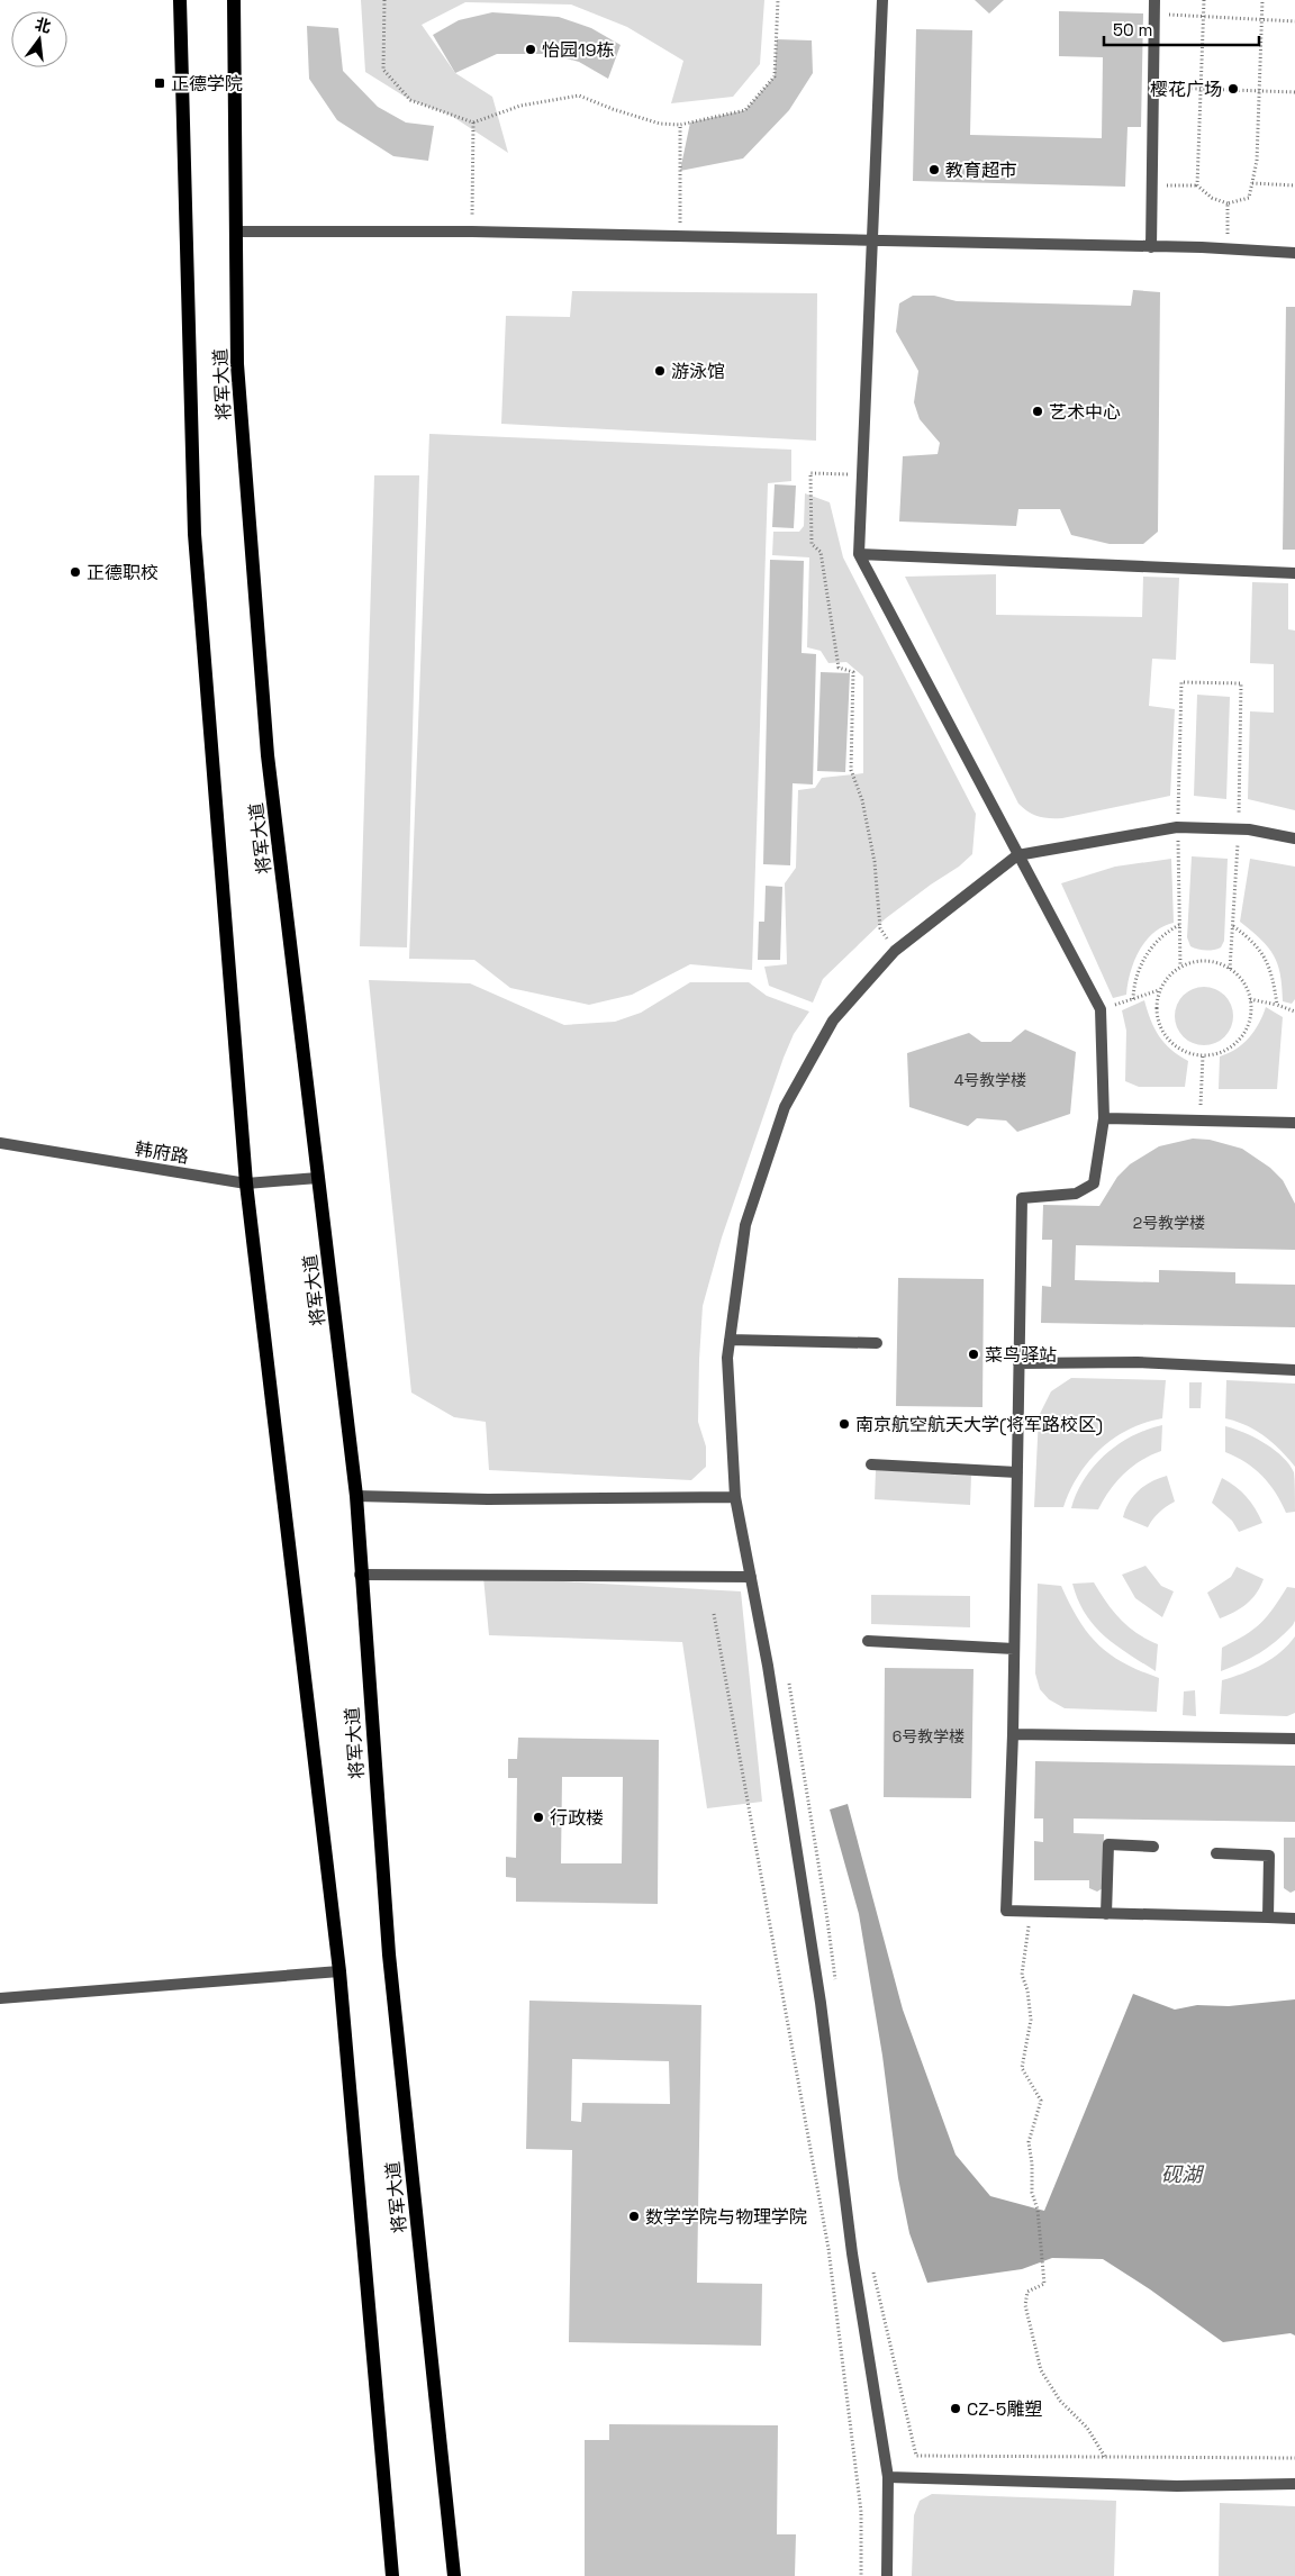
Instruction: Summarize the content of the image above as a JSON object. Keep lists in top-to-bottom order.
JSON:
{
  "streets": {
    "main road": ["将军大道"],
    "street": ["韩府路"]
  },
  "crossings": [
    ["将军大道", "韩府路"]
  ],
  "water": ["砚湖"],
  "places": {
    "other": [
      "怡园19栋",
      "樱花广场",
      "教育超市",
      "游泳馆",
      "艺术中心",
      "正德职校",
      "菜鸟驿站",
      "南京航空航天大学(将军路校区)",
      "行政楼",
      "数学学院与物理学院",
      "CZ-5雕塑"
    ],
    "transit": ["正德学院"]
  },
  "house_numbers": ["4号教学楼", "2号教学楼", "6号教学楼"],
  "scale_bar": "50 m",
  "north": "top"
}
